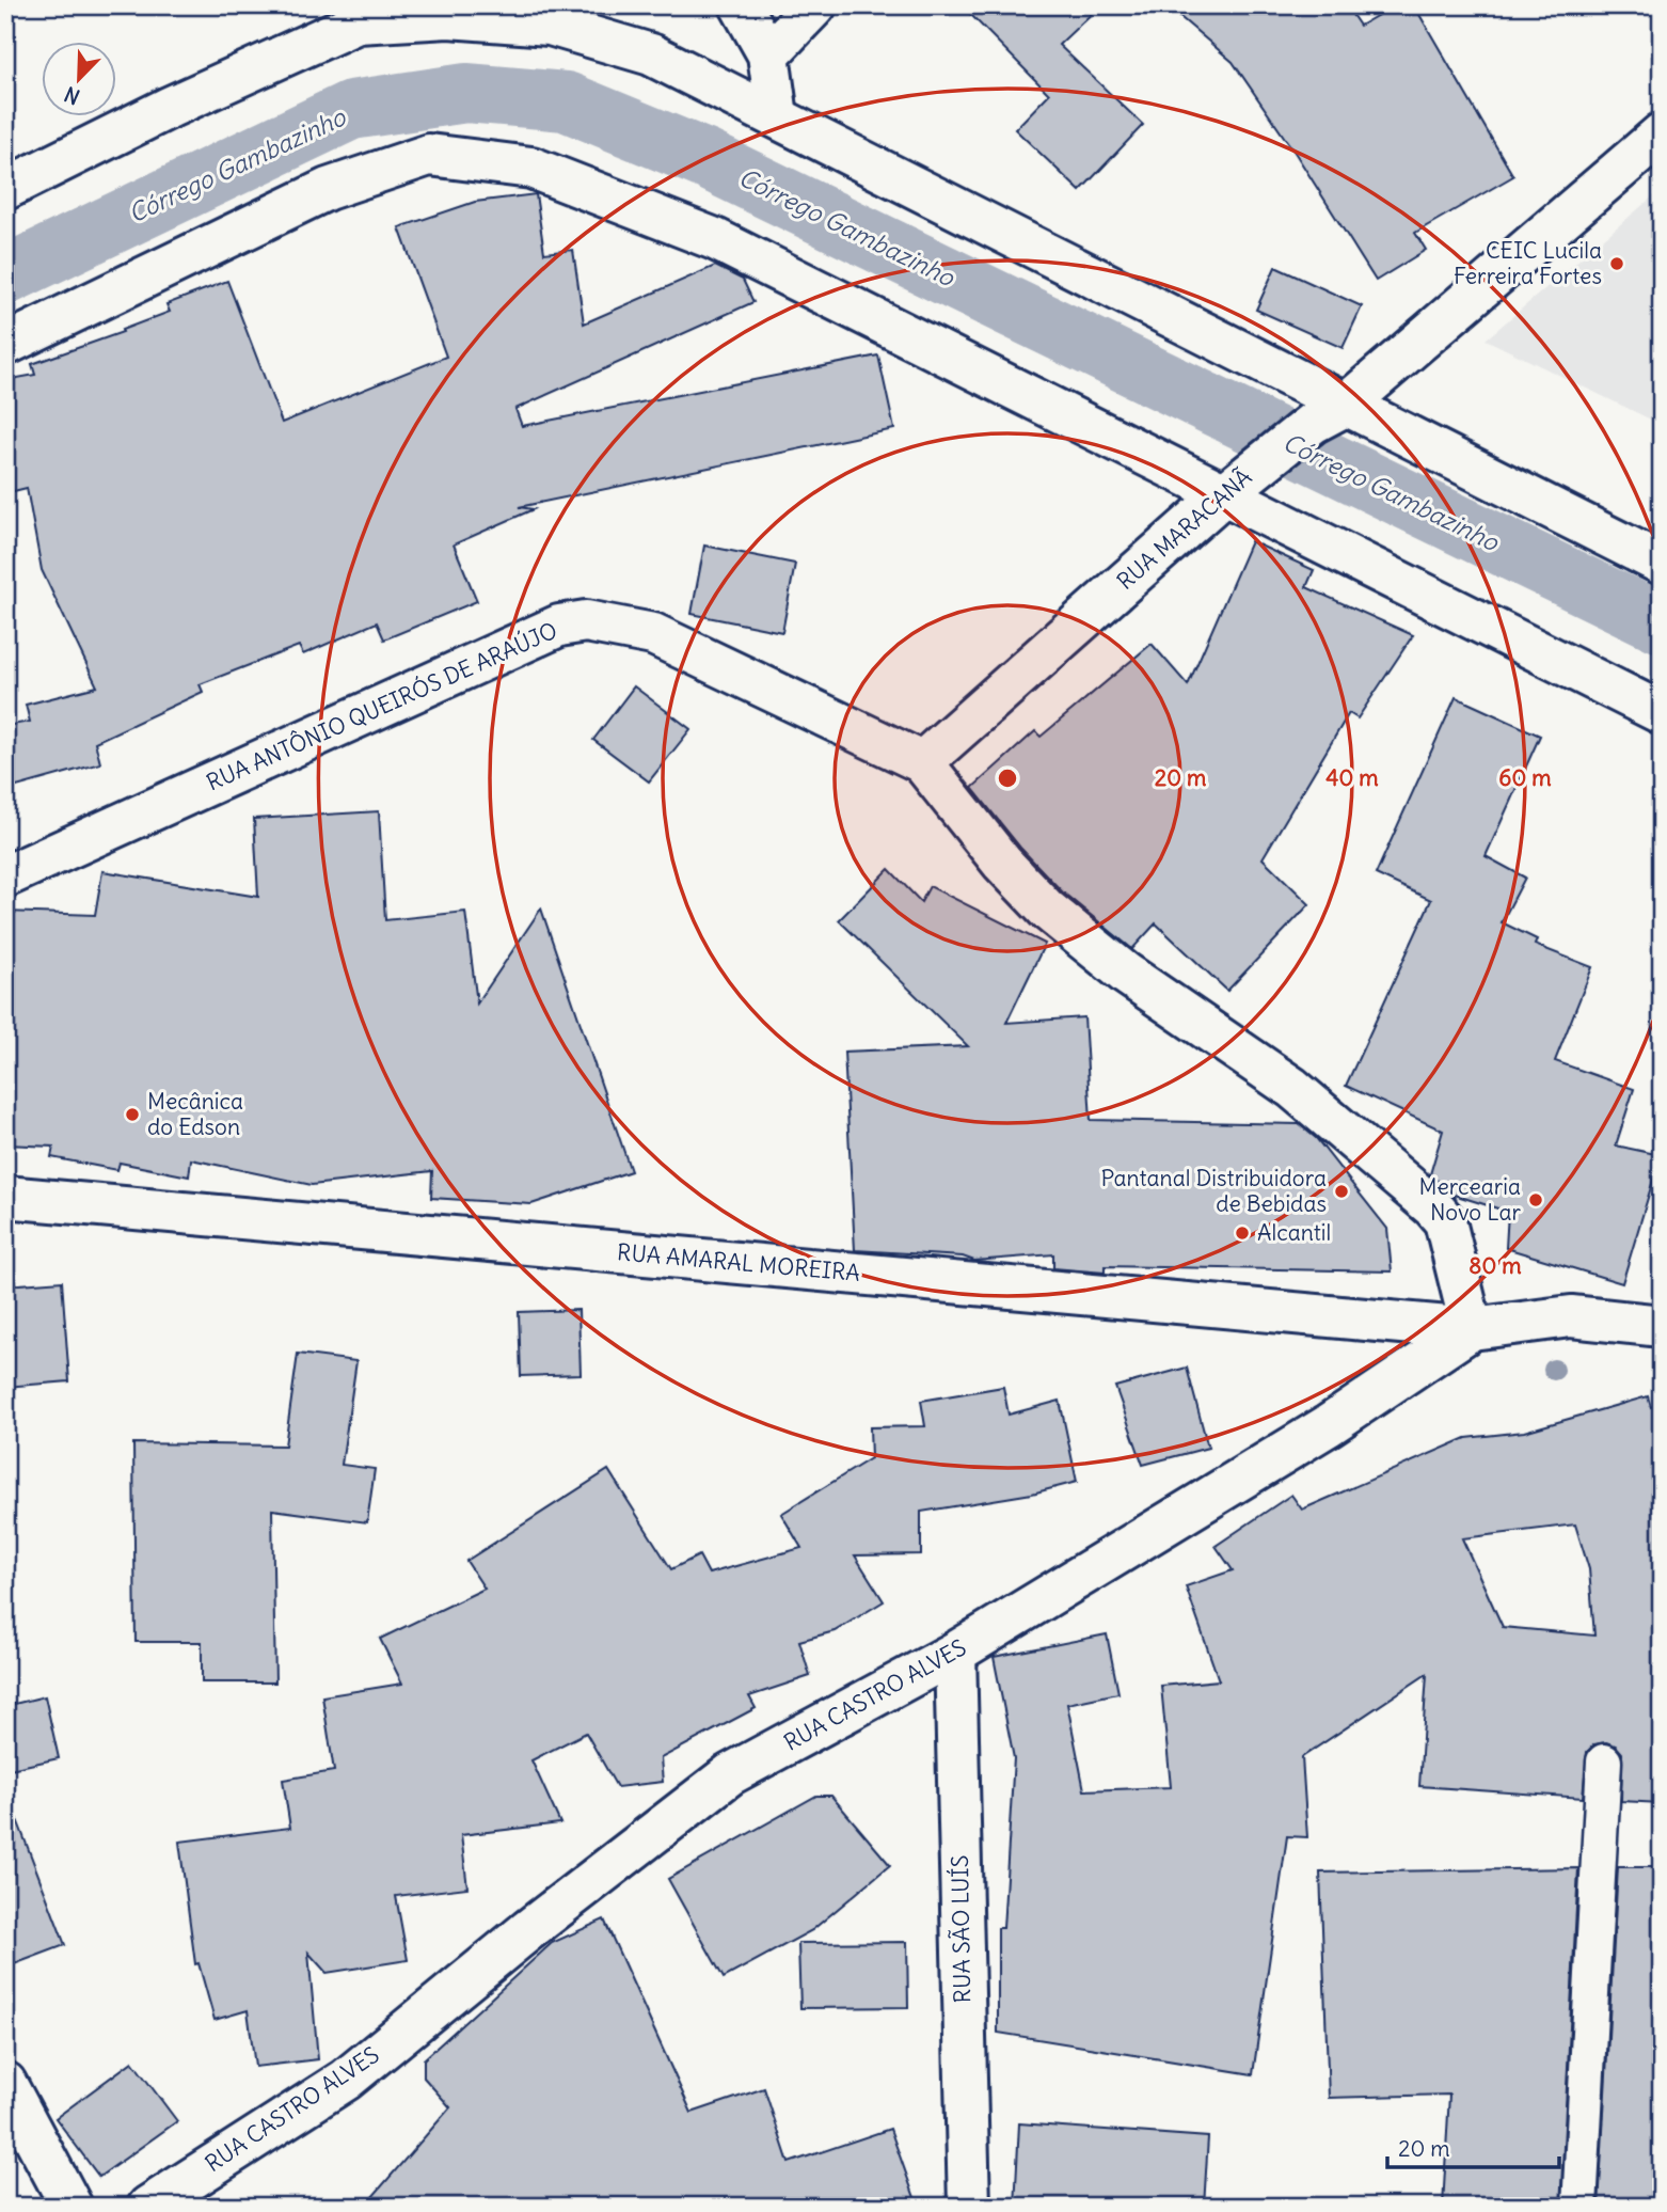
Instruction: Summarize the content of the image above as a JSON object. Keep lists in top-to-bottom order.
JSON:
{
  "streets": {
    "street": [
      "RUA MARACANÃ",
      "RUA ANTÔNIO QUEIRÓS DE ARAÚJO",
      "RUA AMARAL MOREIRA",
      "RUA CASTRO ALVES",
      "RUA SÃO LUÍS"
    ]
  },
  "crossings": [
    ["RUA MARACANÃ", "RUA ANTÔNIO QUEIRÓS DE ARAÚJO"],
    ["RUA ANTÔNIO QUEIRÓS DE ARAÚJO", "RUA AMARAL MOREIRA"],
    ["RUA ANTÔNIO QUEIRÓS DE ARAÚJO", "RUA CASTRO ALVES"],
    ["RUA AMARAL MOREIRA", "RUA CASTRO ALVES"],
    ["RUA CASTRO ALVES", "RUA SÃO LUÍS"]
  ],
  "water": ["Córrego Gambazinho"],
  "places": [
    "CEIC Lucila Ferreira Fortes",
    "Mecânica do Edson",
    "Pantanal Distribuidora de Bebidas",
    "Mercearia Novo Lar",
    "Alcantil"
  ],
  "scale_bar": "20 m",
  "north": "bottom left",
  "rings": [
    "20 m",
    "40 m",
    "60 m",
    "80 m"
  ]
}
